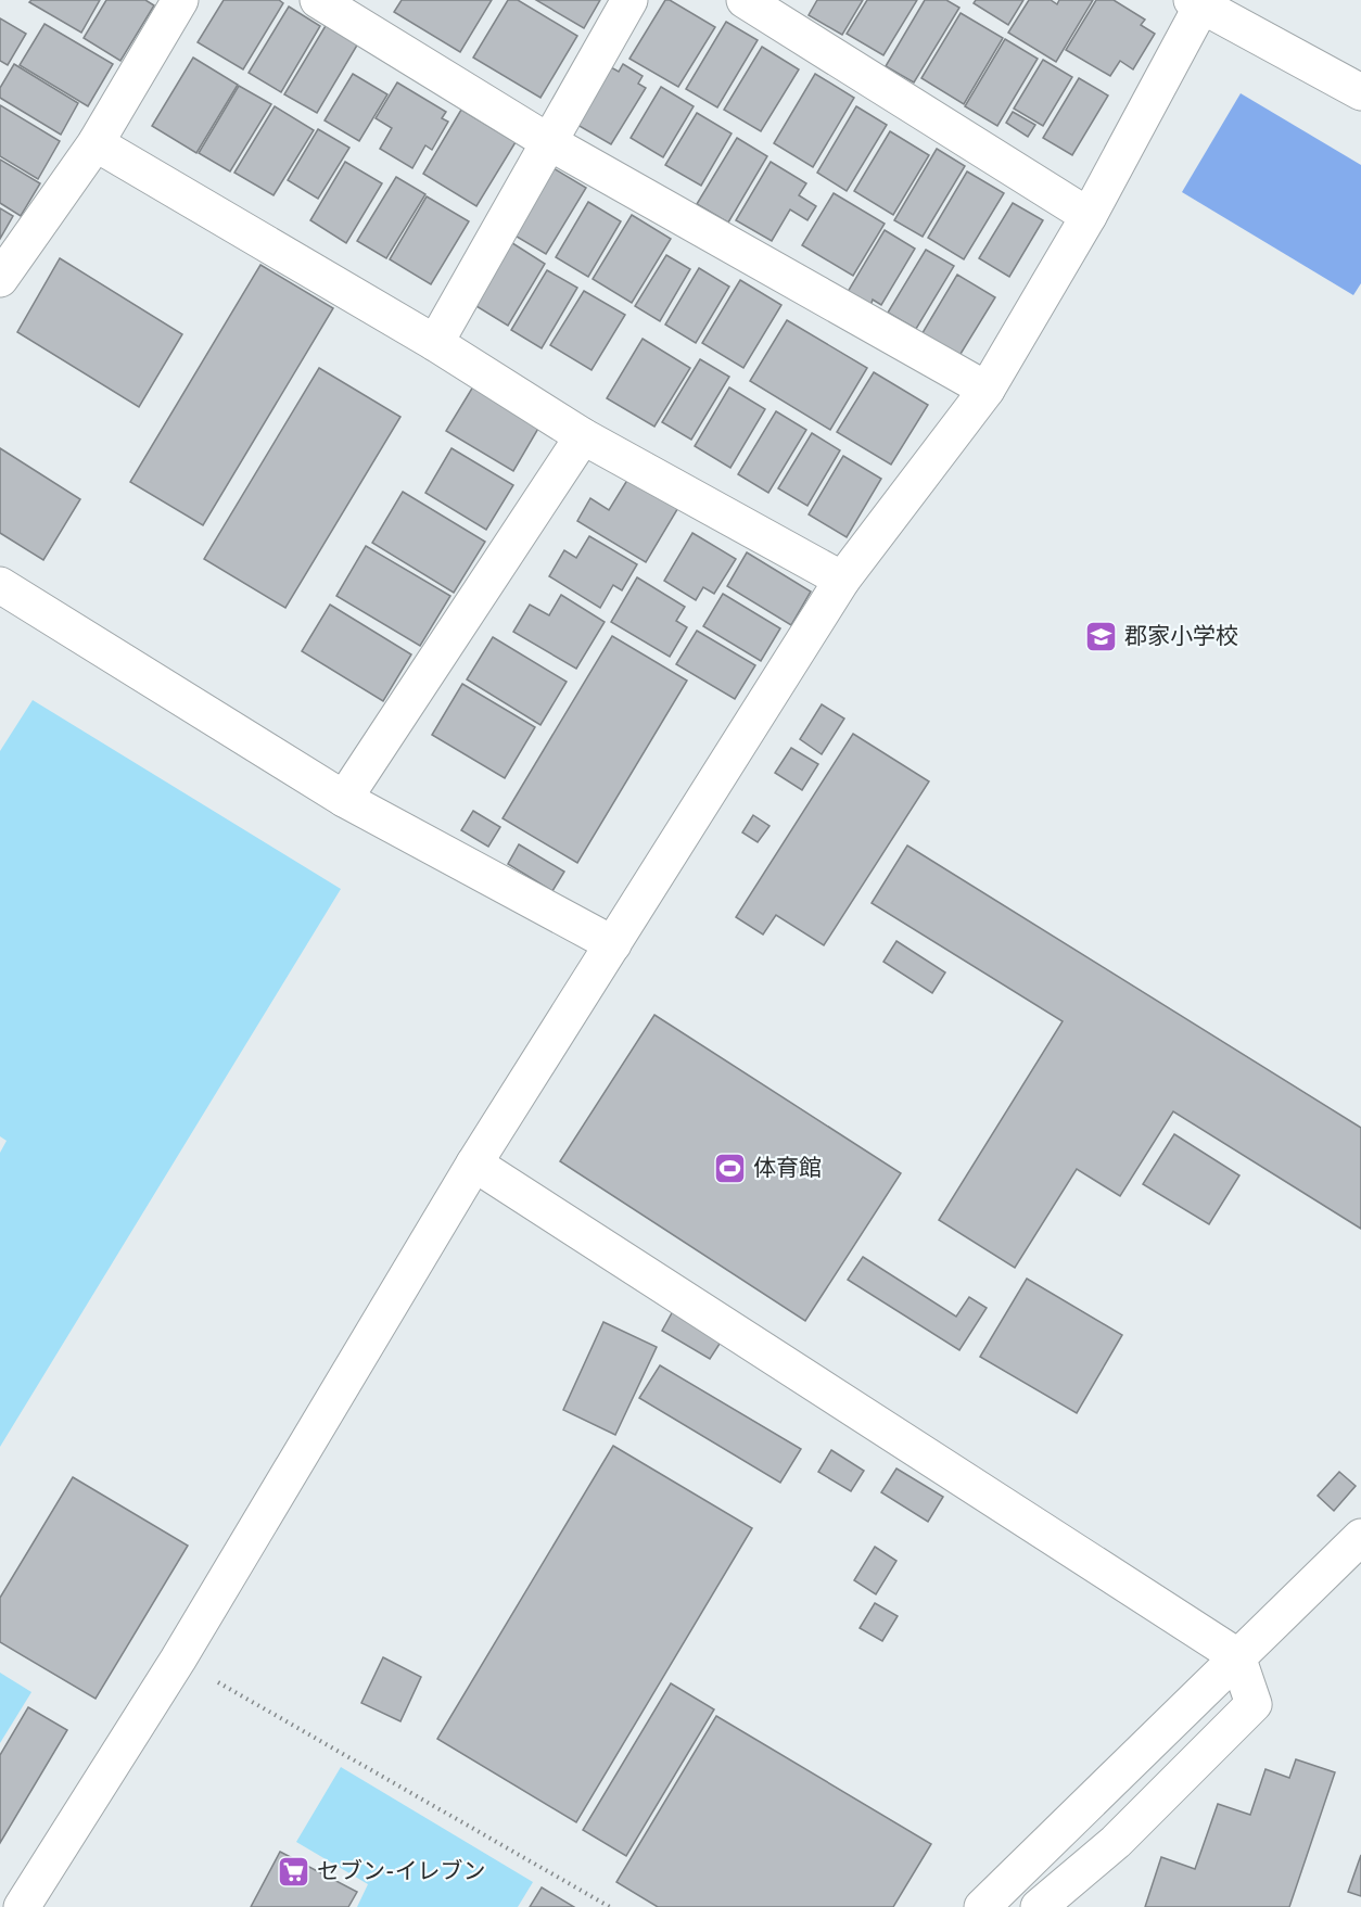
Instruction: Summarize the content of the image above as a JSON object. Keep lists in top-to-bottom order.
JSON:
{
  "places": {
    "school or university": ["郡家小学校"],
    "sports": ["体育館"],
    "supermarket": ["セブン-イレブン"]
  }
}
